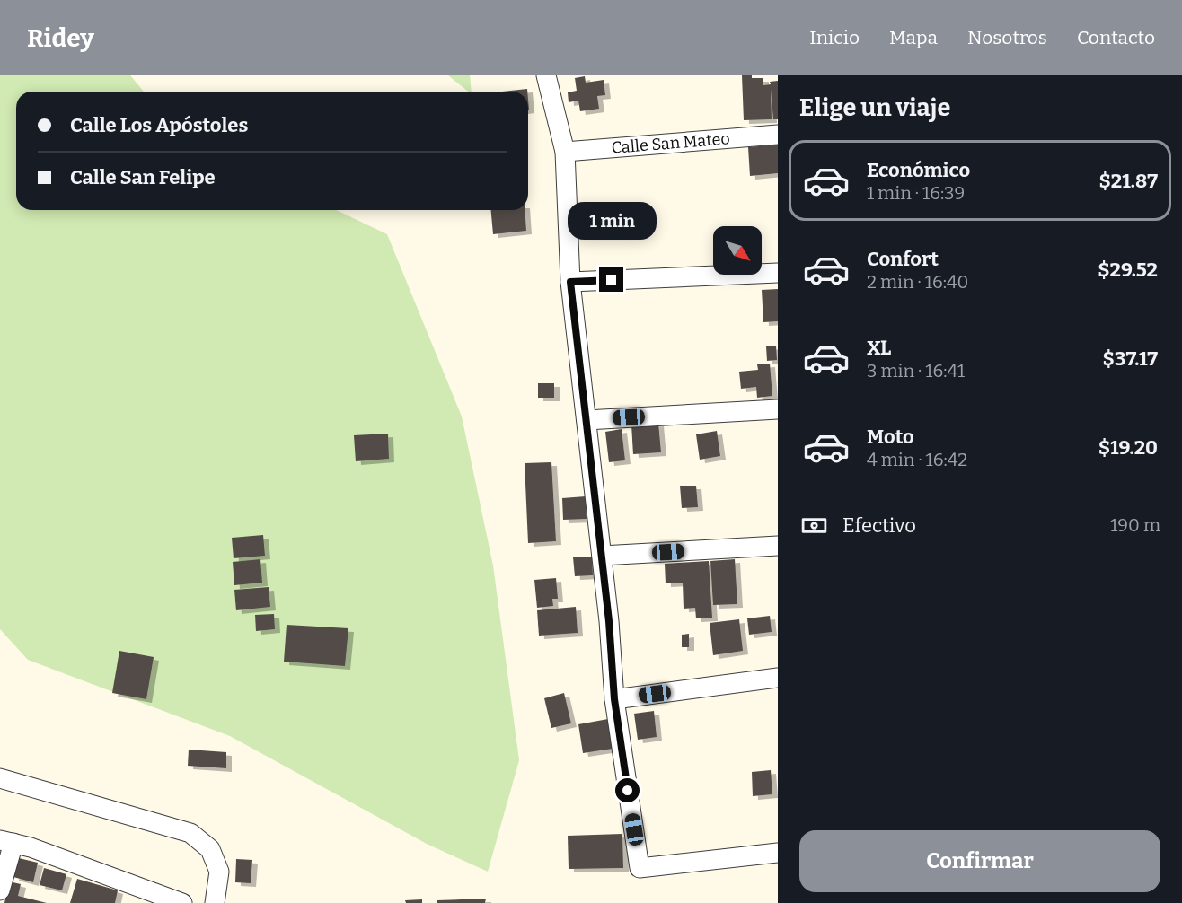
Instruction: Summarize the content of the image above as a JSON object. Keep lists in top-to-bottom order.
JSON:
{
  "streets": {
    "street": ["Calle San Mateo"]
  },
  "north": "bottom right",
  "page": {
    "header": "Ridey",
    "nav": [
      "Inicio",
      "Mapa",
      "Nosotros",
      "Contacto"
    ],
    "heading": "Elige un viaje",
    "banner": ["Calle Los Apóstoles", "Calle San Felipe"],
    "list": [
      {
        "name": "Económico",
        "note": "1 min · 16:39",
        "value": "$21.87"
      },
      {
        "name": "Confort",
        "note": "2 min · 16:40",
        "value": "$29.52"
      },
      {
        "name": "XL",
        "note": "3 min · 16:41",
        "value": "$37.17"
      },
      {
        "name": "Moto",
        "note": "4 min · 16:42",
        "value": "$19.20"
      }
    ],
    "bubble": "1 min",
    "pay": ["Efectivo", "190 m"],
    "buttons": "Confirmar"
  }
}
